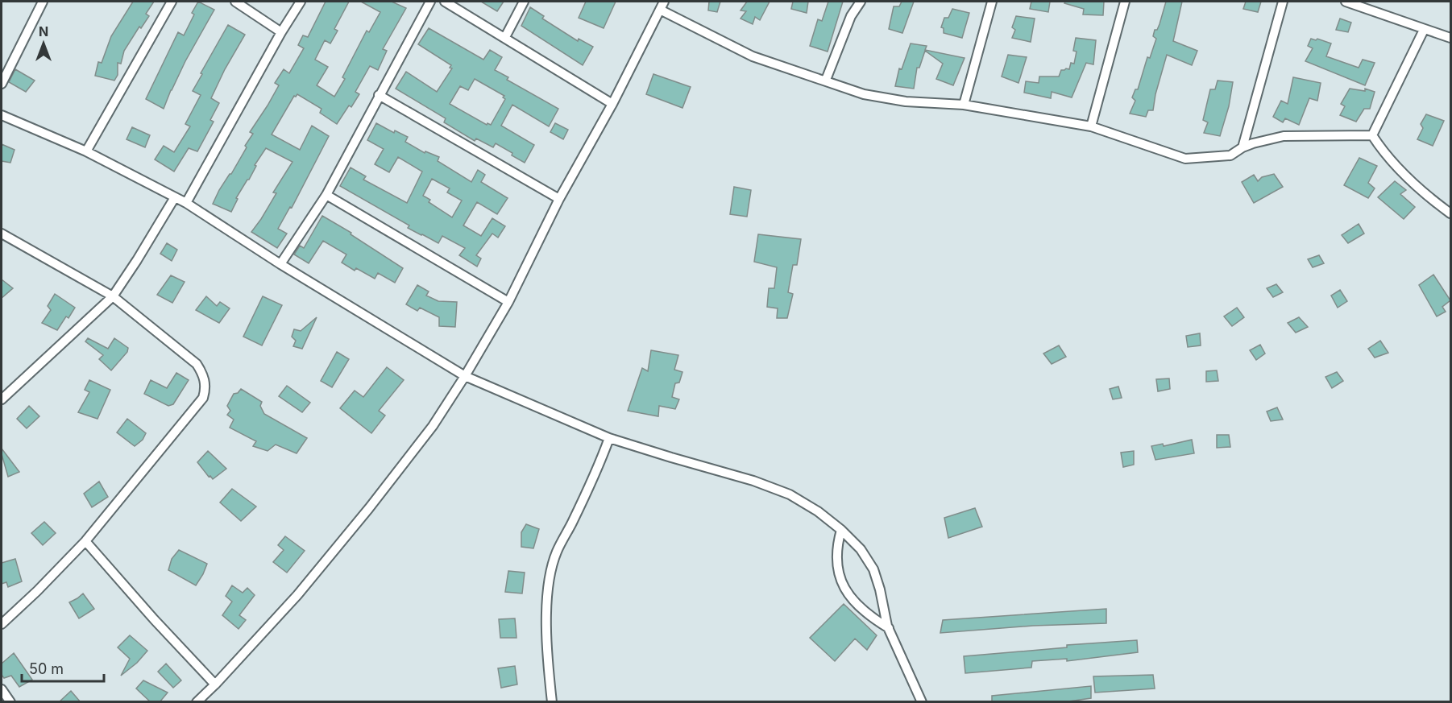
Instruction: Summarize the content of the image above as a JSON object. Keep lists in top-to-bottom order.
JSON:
{
  "scale_bar": "50 m",
  "north": "top"
}
